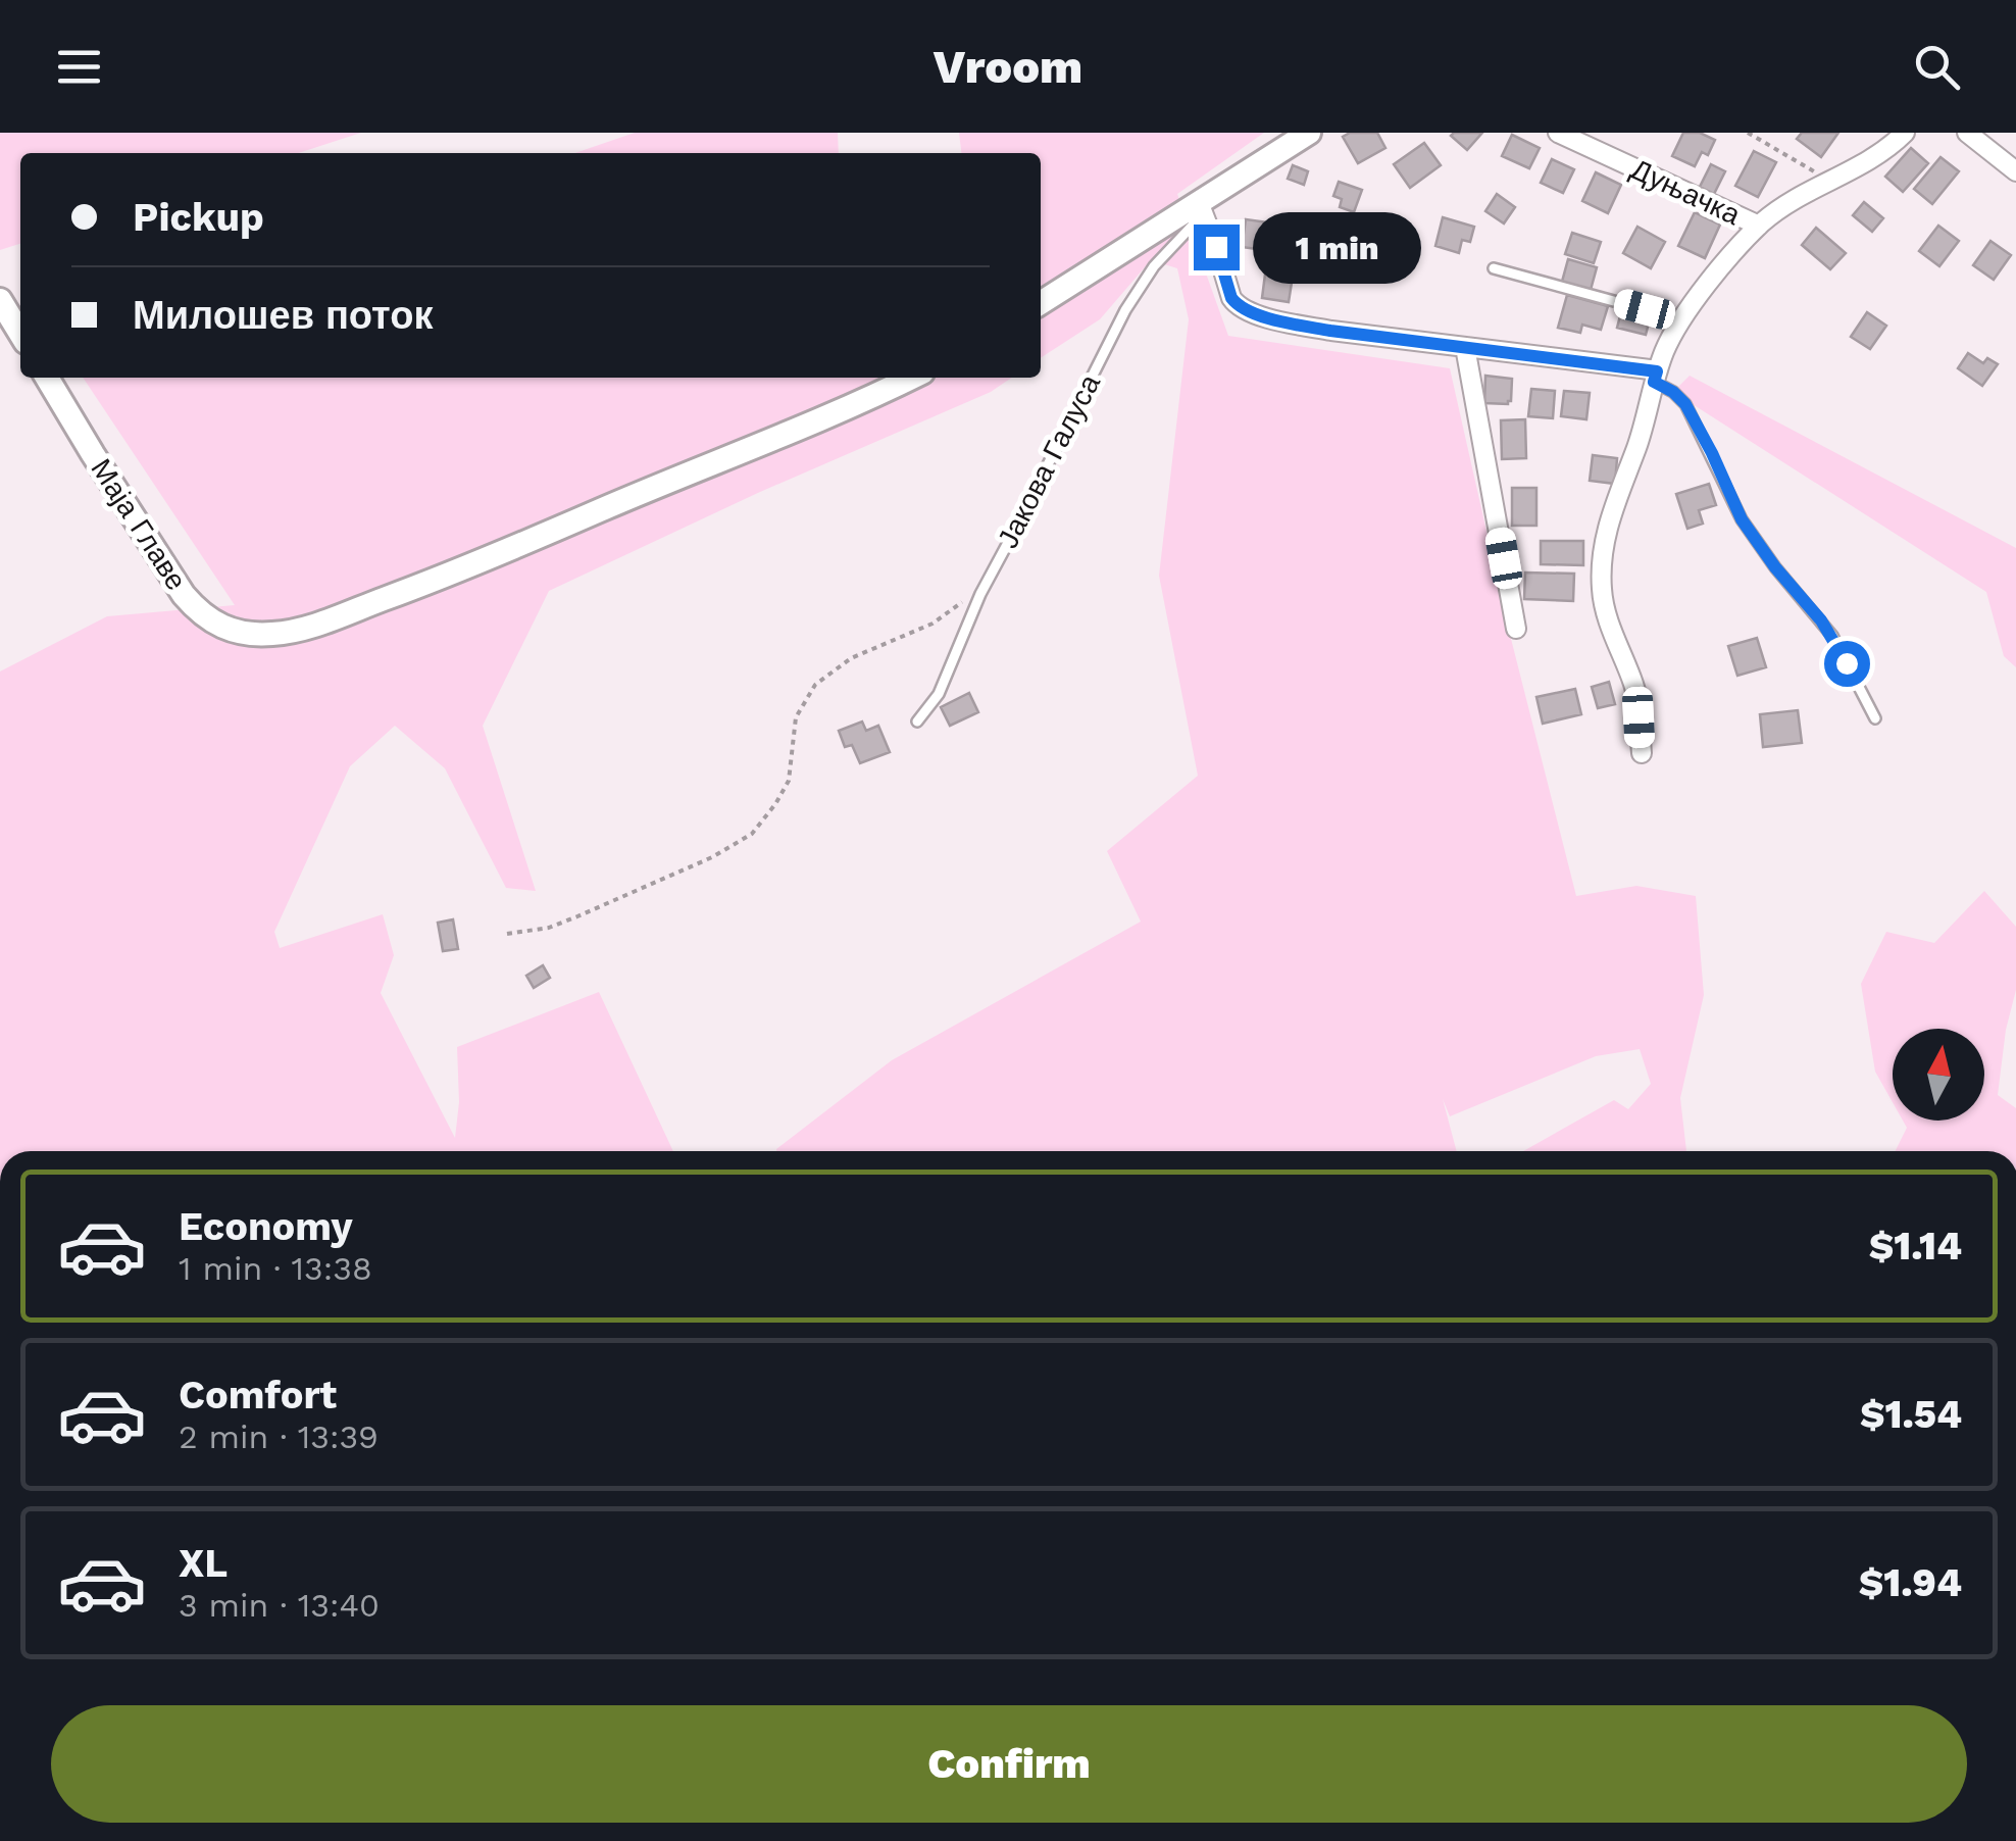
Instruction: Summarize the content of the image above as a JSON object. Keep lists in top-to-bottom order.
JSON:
{
  "streets": {
    "street": ["Дуњачка", "Јакова Галуса", "Маја Главе"]
  },
  "north": "top",
  "page": {
    "header": "Vroom",
    "banner": ["Pickup", "Милошев поток"],
    "bubble": "1 min",
    "list": [
      {
        "name": "Economy",
        "note": "1 min · 13:38",
        "value": "$1.14"
      },
      {
        "name": "Comfort",
        "note": "2 min · 13:39",
        "value": "$1.54"
      },
      {
        "name": "XL",
        "note": "3 min · 13:40",
        "value": "$1.94"
      }
    ],
    "buttons": "Confirm"
  }
}
